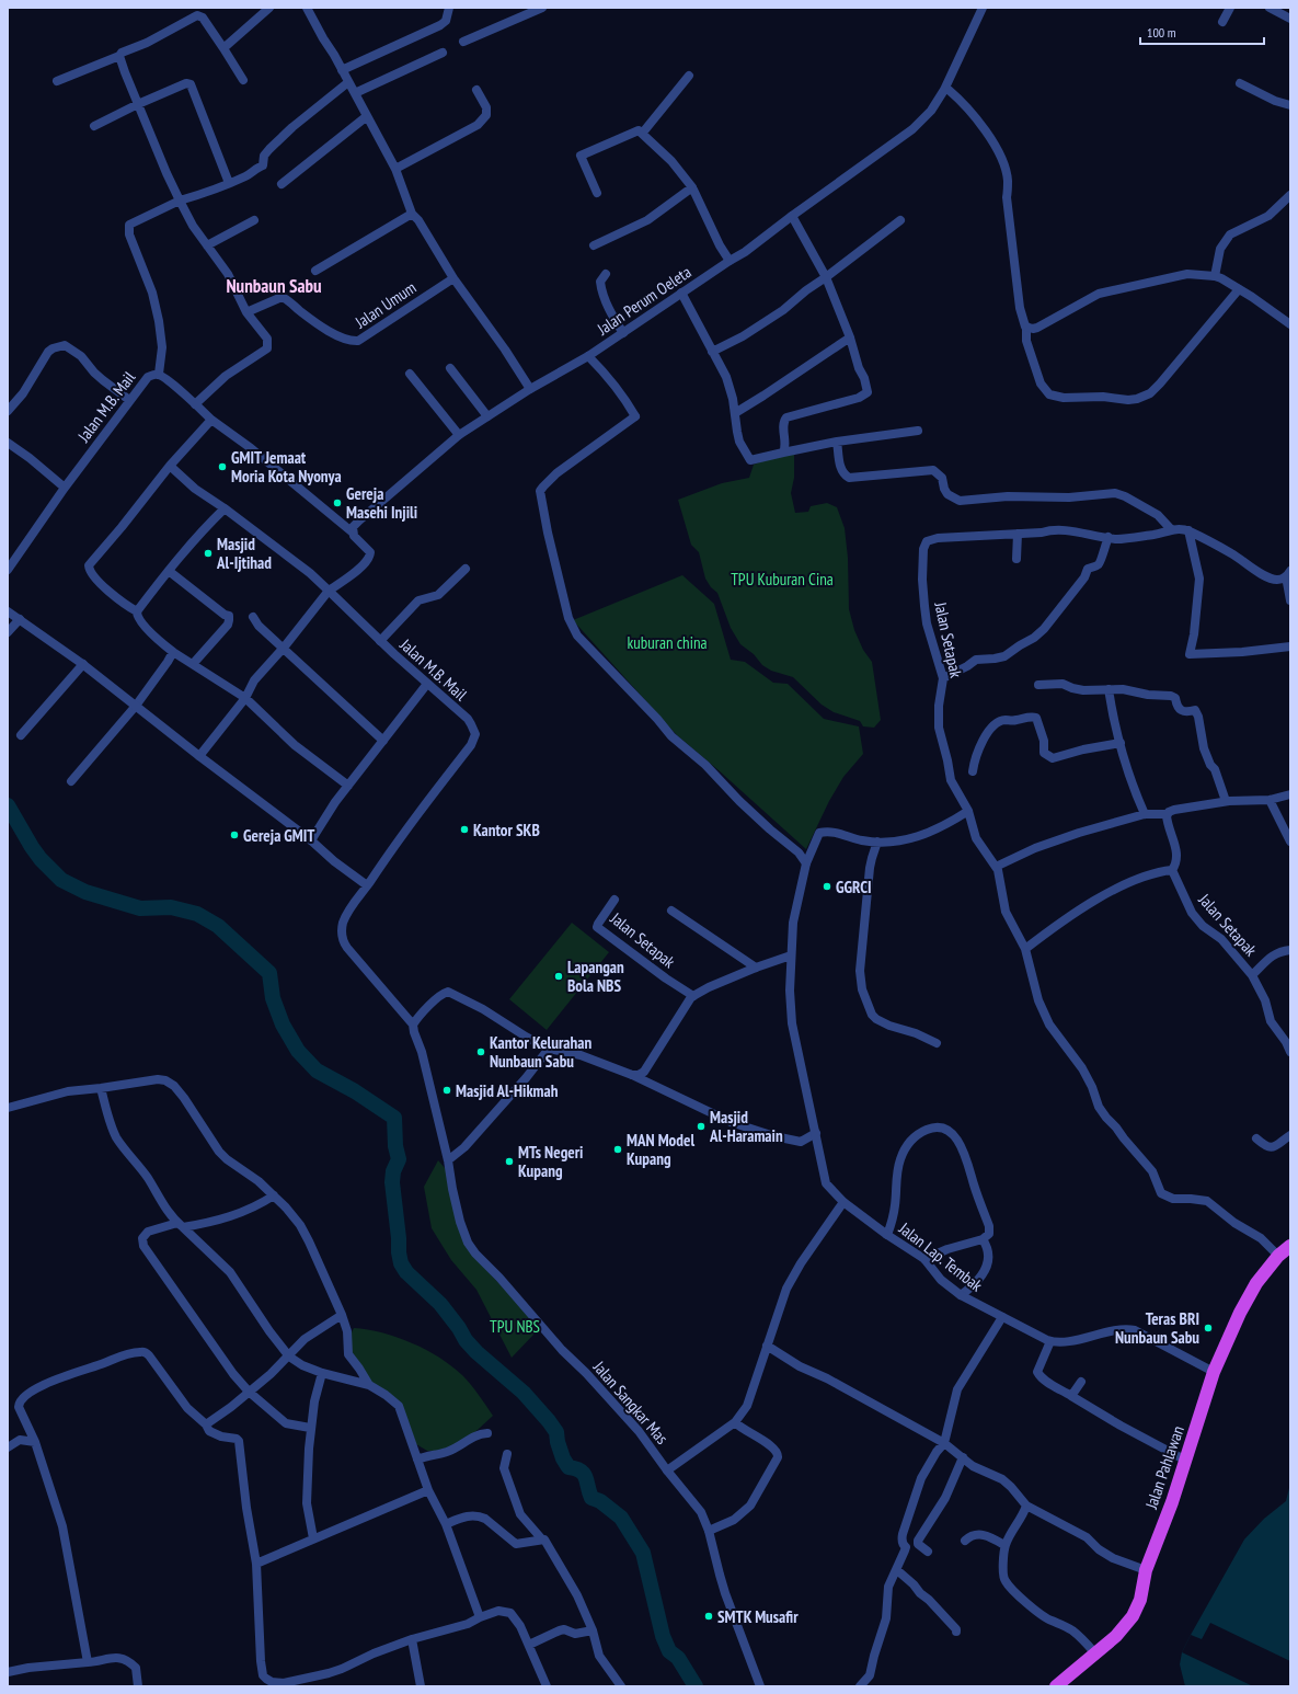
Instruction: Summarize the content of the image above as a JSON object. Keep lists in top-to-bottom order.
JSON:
{
  "streets": {
    "highway": ["Jalan Pahlawan"],
    "street": [
      "Jalan Perum Oeleta",
      "Jalan Umum",
      "Jalan M.B. Mail",
      "Jalan Setapak",
      "Jalan Lap. Tembak",
      "Jalan Sangkar Mas"
    ]
  },
  "crossings": [
    ["Jalan Perum Oeleta", "Jalan M.B. Mail"],
    ["Jalan Setapak", "Jalan Pahlawan"]
  ],
  "districts": ["Nunbaun Sabu"],
  "parks": ["TPU Kuburan Cina", "kuburan china", "TPU NBS"],
  "places": [
    "GMIT Jemaat Moria Kota Nyonya",
    "Gereja Masehi Injili",
    "Masjid Al-Ijtihad",
    "Kantor SKB",
    "Gereja GMIT",
    "GGRCI",
    "Lapangan Bola NBS",
    "Kantor Kelurahan Nunbaun Sabu",
    "Masjid Al-Hikmah",
    "Masjid Al-Haramain",
    "MAN Model Kupang",
    "MTs Negeri Kupang",
    "Teras BRI Nunbaun Sabu",
    "SMTK Musafir"
  ],
  "scale_bar": "100 m"
}
